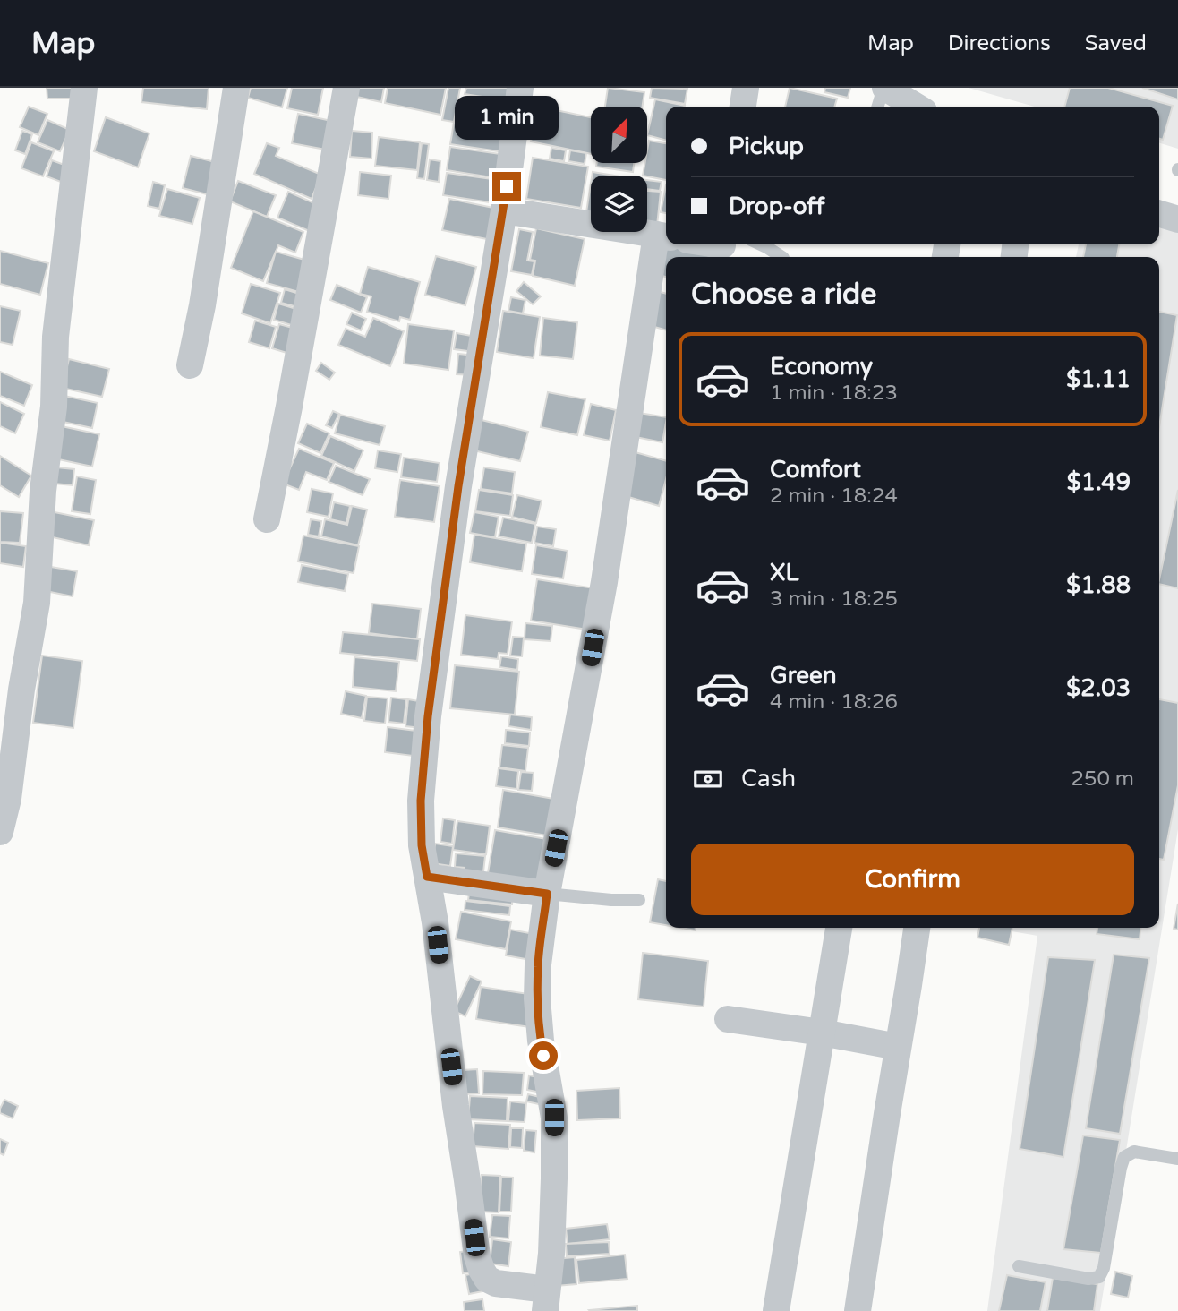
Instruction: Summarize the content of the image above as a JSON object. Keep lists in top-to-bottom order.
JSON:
{
  "north": "top right",
  "page": {
    "header": "Map",
    "nav": ["Map", "Directions", "Saved"],
    "bubble": "1 min",
    "banner": ["Pickup", "Drop-off"],
    "heading": "Choose a ride",
    "list": [
      {
        "name": "Economy",
        "note": "1 min · 18:23",
        "value": "$1.11"
      },
      {
        "name": "Comfort",
        "note": "2 min · 18:24",
        "value": "$1.49"
      },
      {
        "name": "XL",
        "note": "3 min · 18:25",
        "value": "$1.88"
      },
      {
        "name": "Green",
        "note": "4 min · 18:26",
        "value": "$2.03"
      }
    ],
    "pay": ["Cash", "250 m"],
    "buttons": "Confirm"
  }
}
